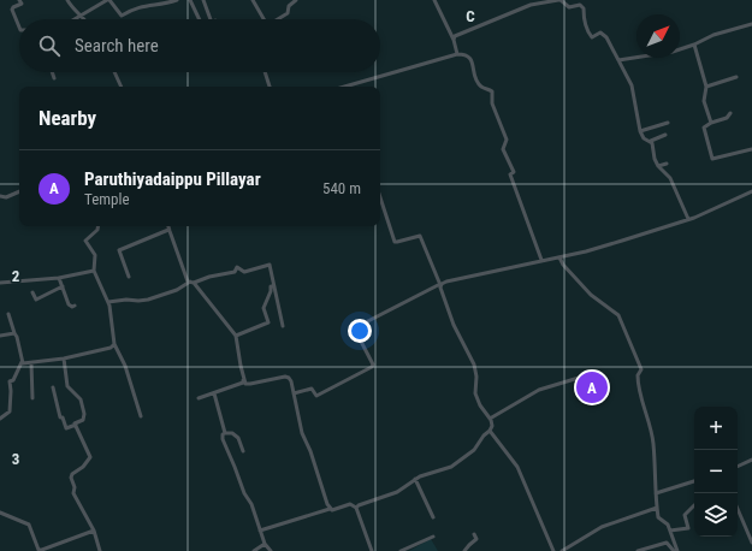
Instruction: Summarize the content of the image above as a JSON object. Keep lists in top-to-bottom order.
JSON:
{
  "north": "top right",
  "page": {
    "search": "Search here",
    "heading": "Nearby",
    "list": [
      {
        "mark": "A",
        "name": "Paruthiyadaippu Pillayar",
        "note": "Temple",
        "value": "540 m"
      }
    ],
    "pins": "A",
    "map_buttons": ["+", "−"]
  },
  "grid": {
    "columns": ["C"],
    "rows": ["2", "3"]
  }
}
